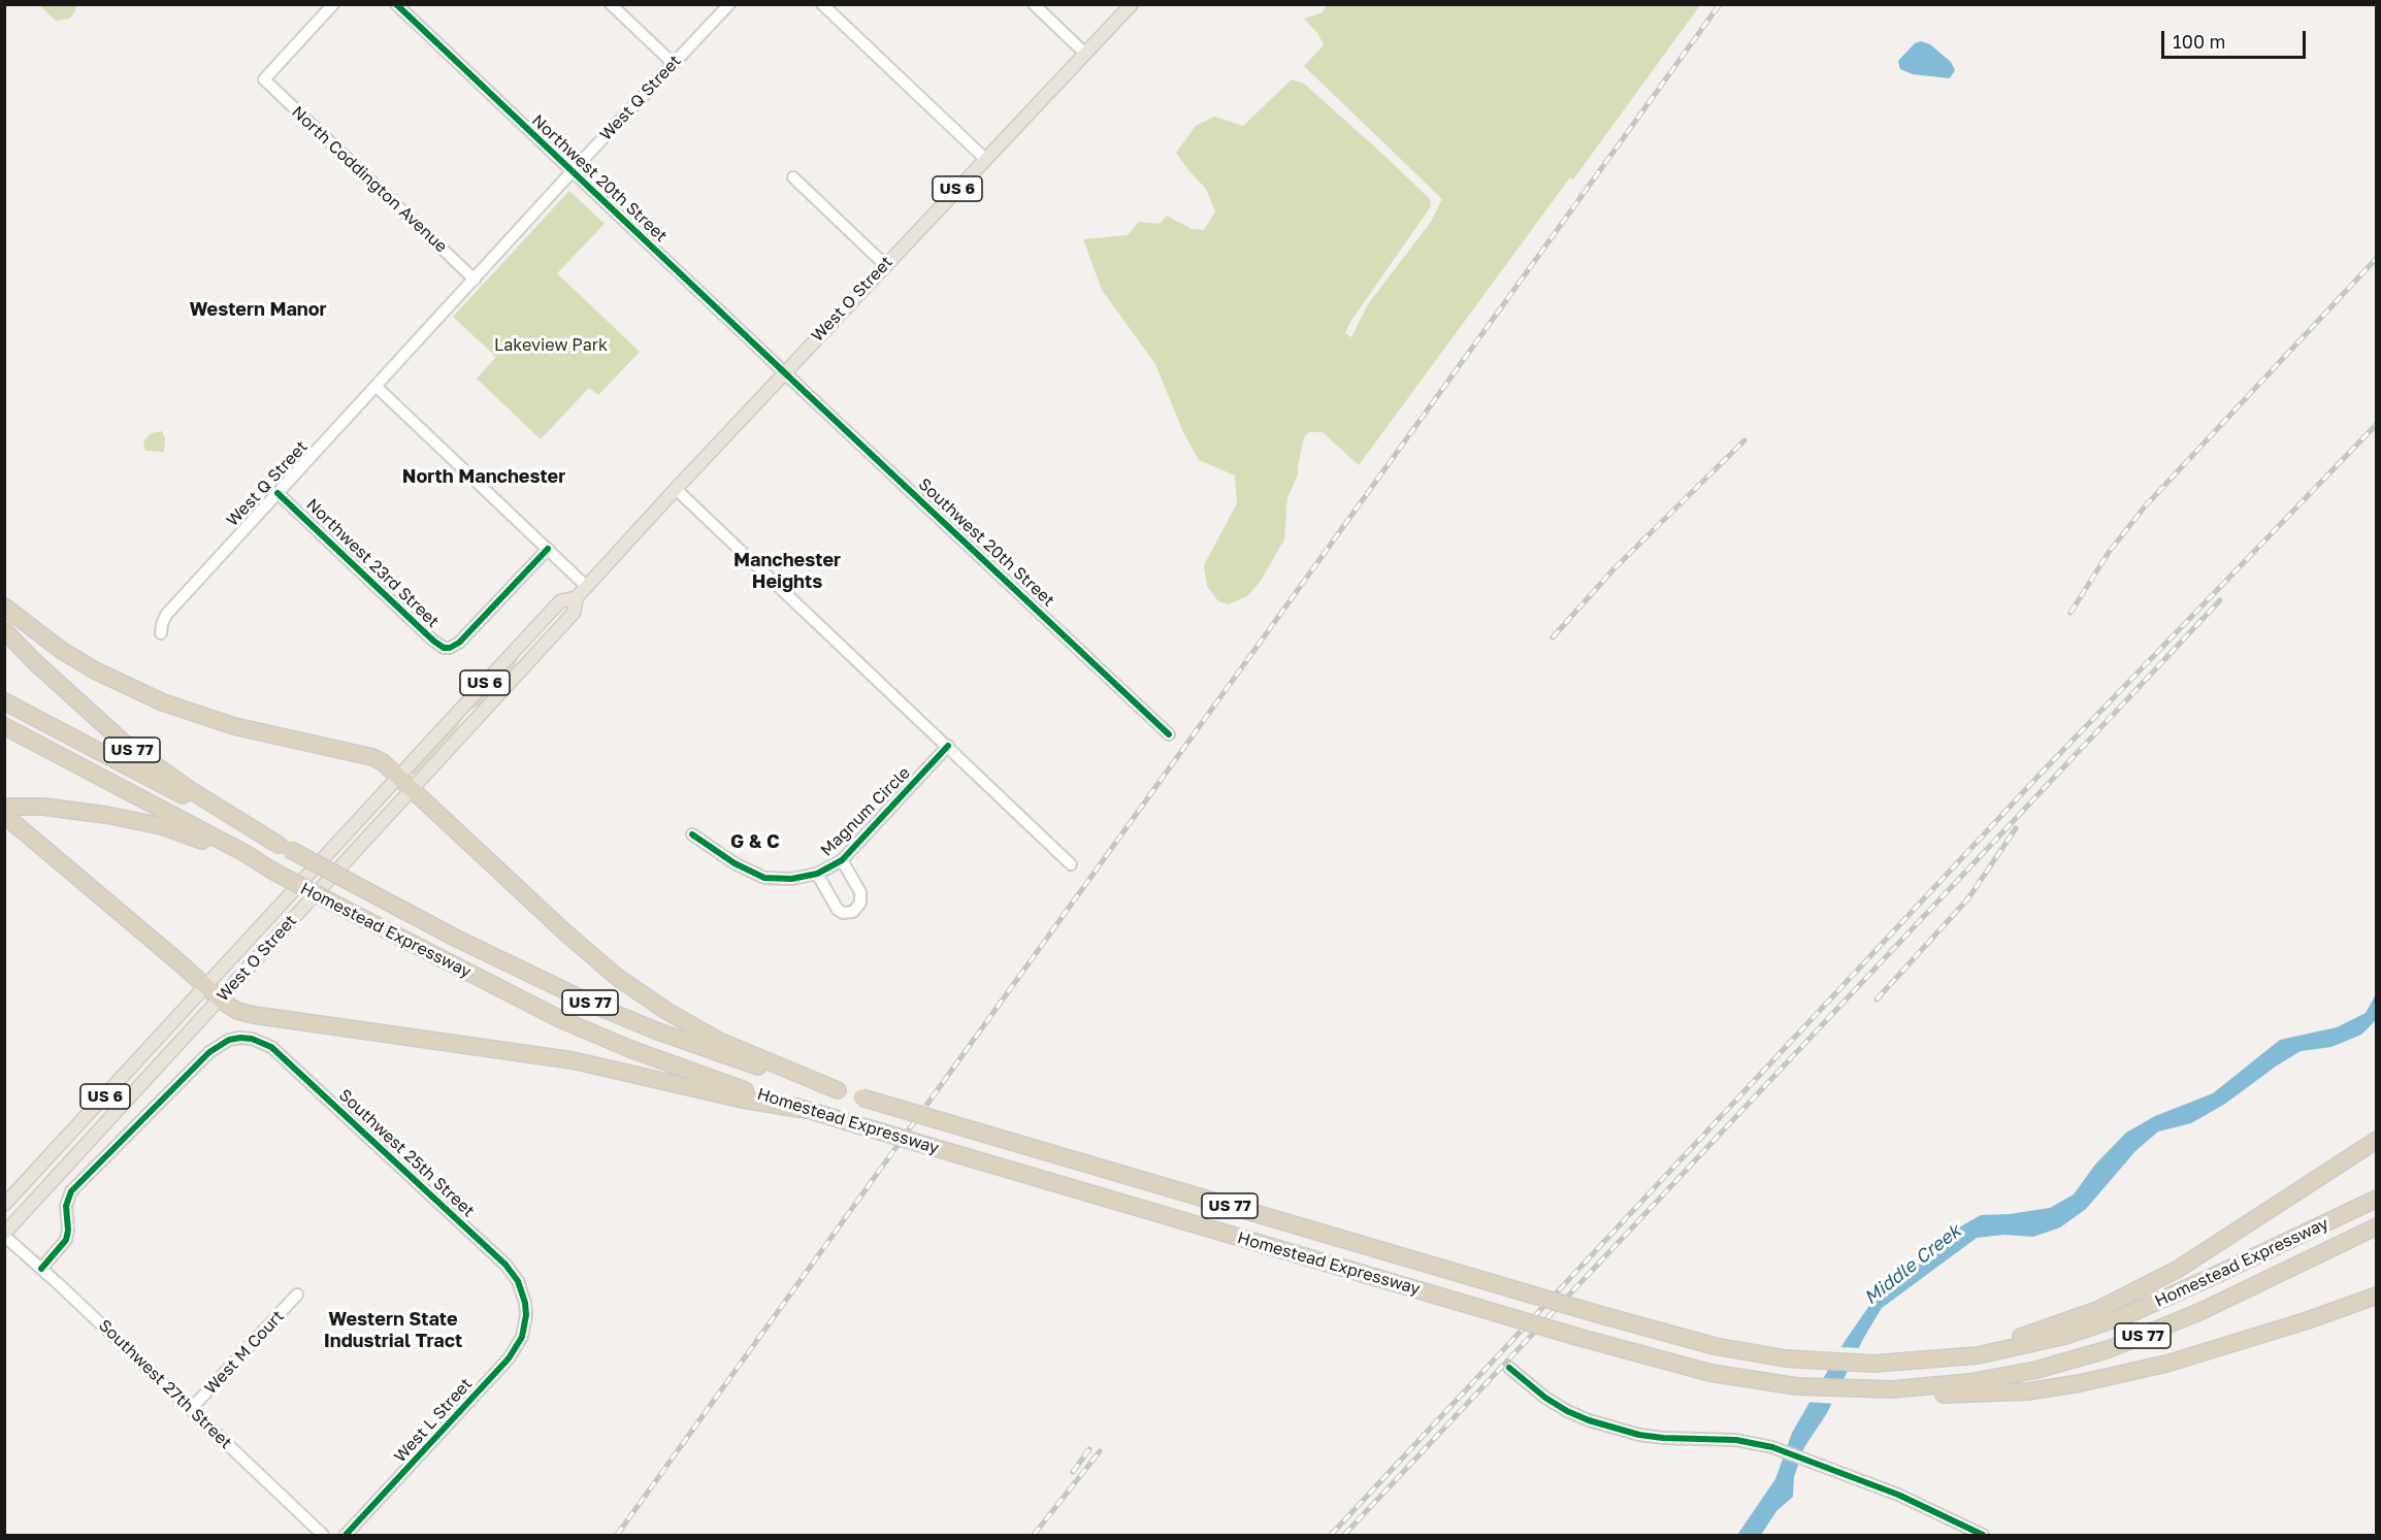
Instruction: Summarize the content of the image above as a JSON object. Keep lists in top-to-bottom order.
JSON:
{
  "streets": {
    "highway": ["US 77", "Homestead Expressway"],
    "main road": ["US 6", "West O Street"],
    "street": [
      "West Q Street",
      "Northwest 20th Street",
      "North Coddington Avenue",
      "Southwest 20th Street",
      "Northwest 23rd Street",
      "Magnum Circle",
      "Southwest 25th Street",
      "West M Court",
      "Southwest 27th Street",
      "West L Street"
    ]
  },
  "crossings": [
    ["West Q Street", "Northwest 20th Street"],
    ["West Q Street", "North Coddington Avenue"],
    ["West Q Street", "Northwest 23rd Street"],
    ["Northwest 20th Street", "West O Street"],
    ["Northwest 20th Street", "Southwest 20th Street"],
    ["West O Street", "Southwest 20th Street"],
    ["West O Street", "Southwest 27th Street"],
    ["US 77", "Homestead Expressway"],
    ["Southwest 25th Street", "Southwest 27th Street"],
    ["Southwest 25th Street", "West L Street"],
    ["West M Court", "Southwest 27th Street"]
  ],
  "districts": [
    "Western Manor",
    "North Manchester",
    "Manchester Heights",
    "G & C",
    "Western State Industrial Tract"
  ],
  "water": ["Middle Creek"],
  "parks": ["Lakeview Park"],
  "scale_bar": "100 m"
}
